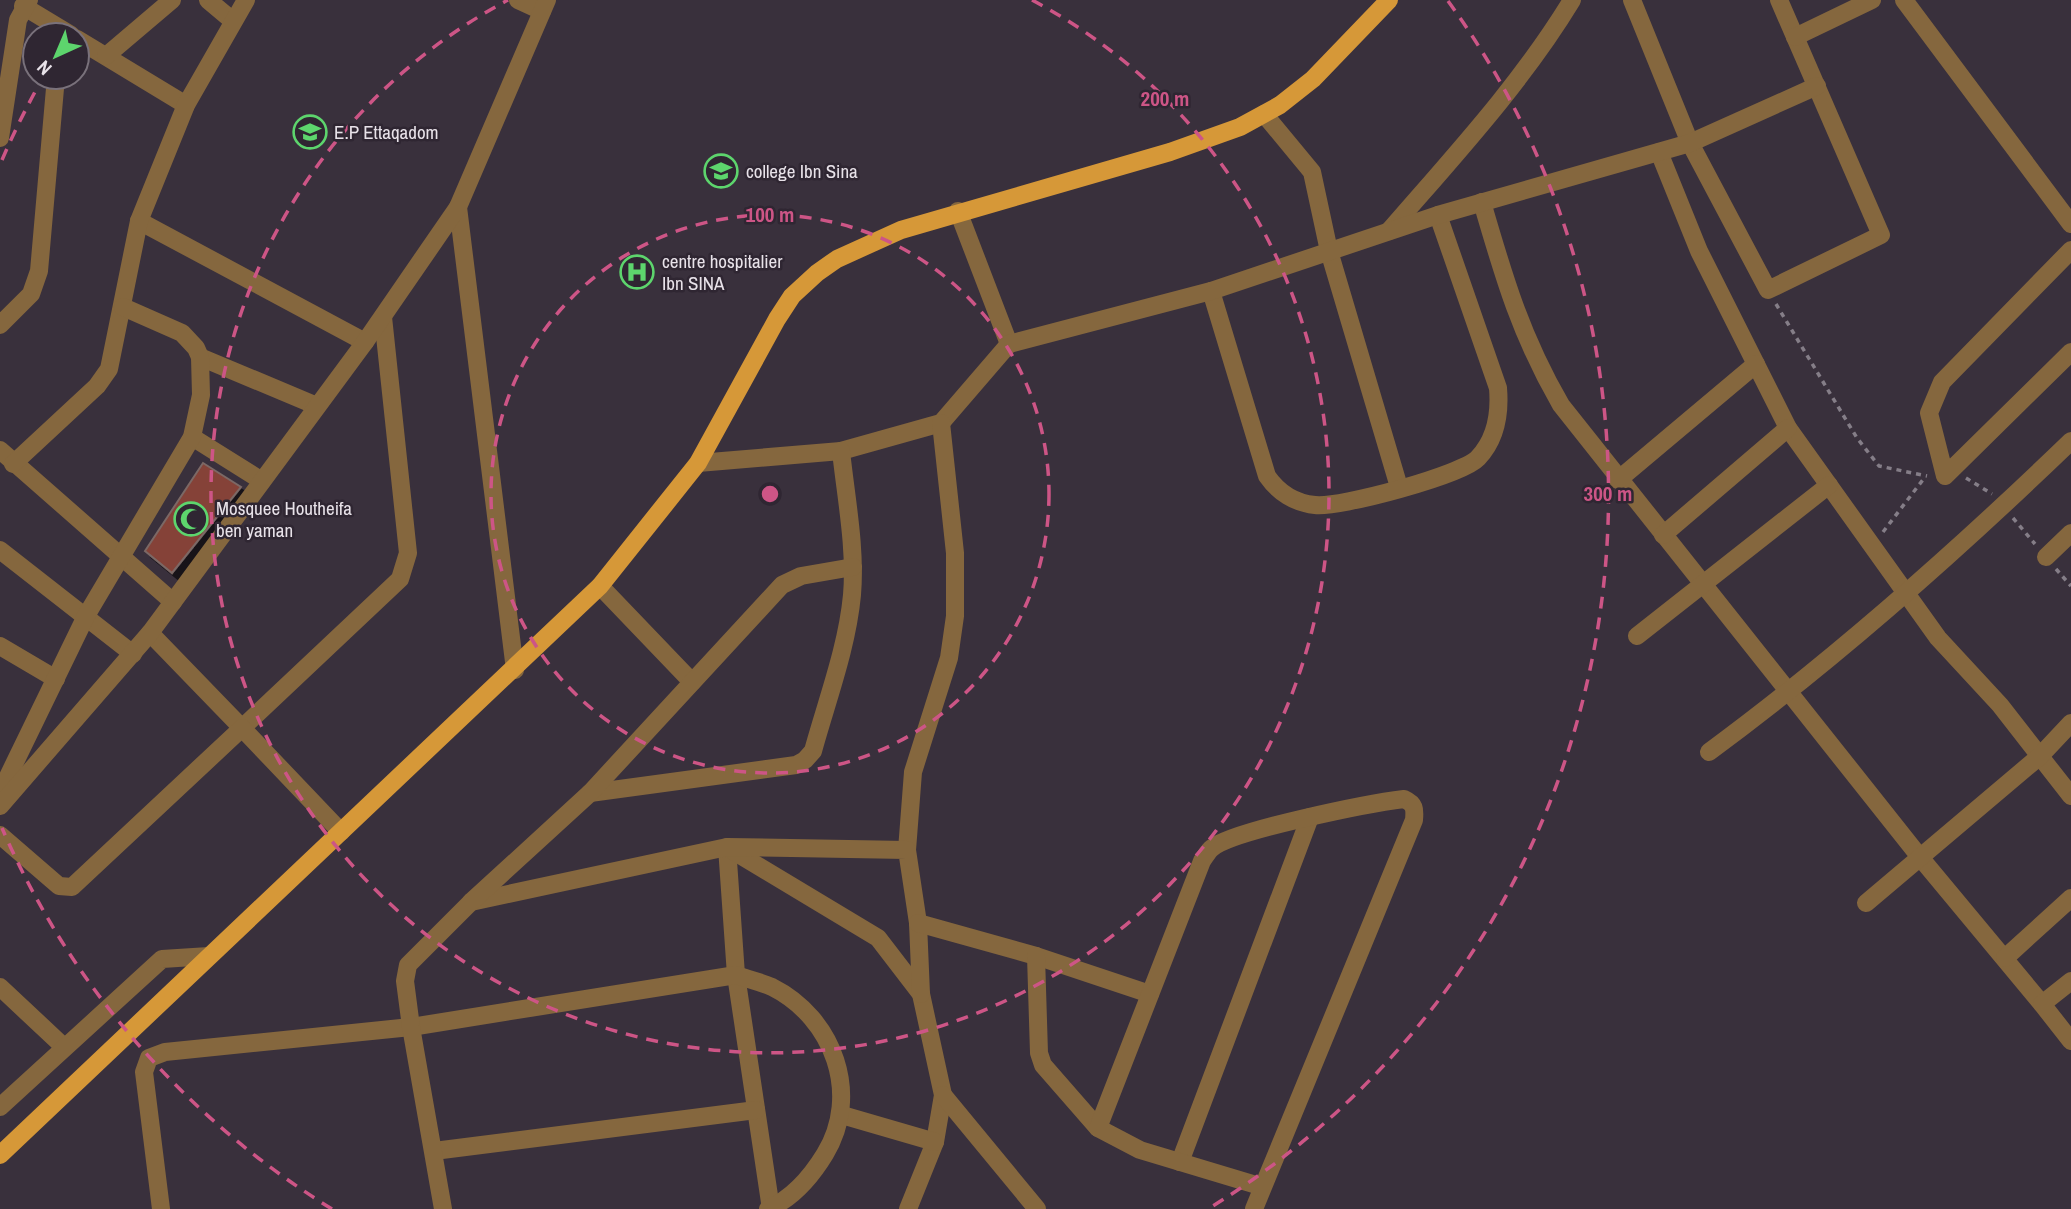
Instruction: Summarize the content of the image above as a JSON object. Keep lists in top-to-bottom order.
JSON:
{
  "places": {
    "school or university": ["E.P Ettaqadom", "college Ibn Sina"],
    "hospital": ["centre hospitalier Ibn SINA"],
    "mosque": ["Mosquee Houtheifa ben yaman"]
  },
  "north": "bottom left",
  "rings": ["200 m", "100 m", "300 m"]
}
